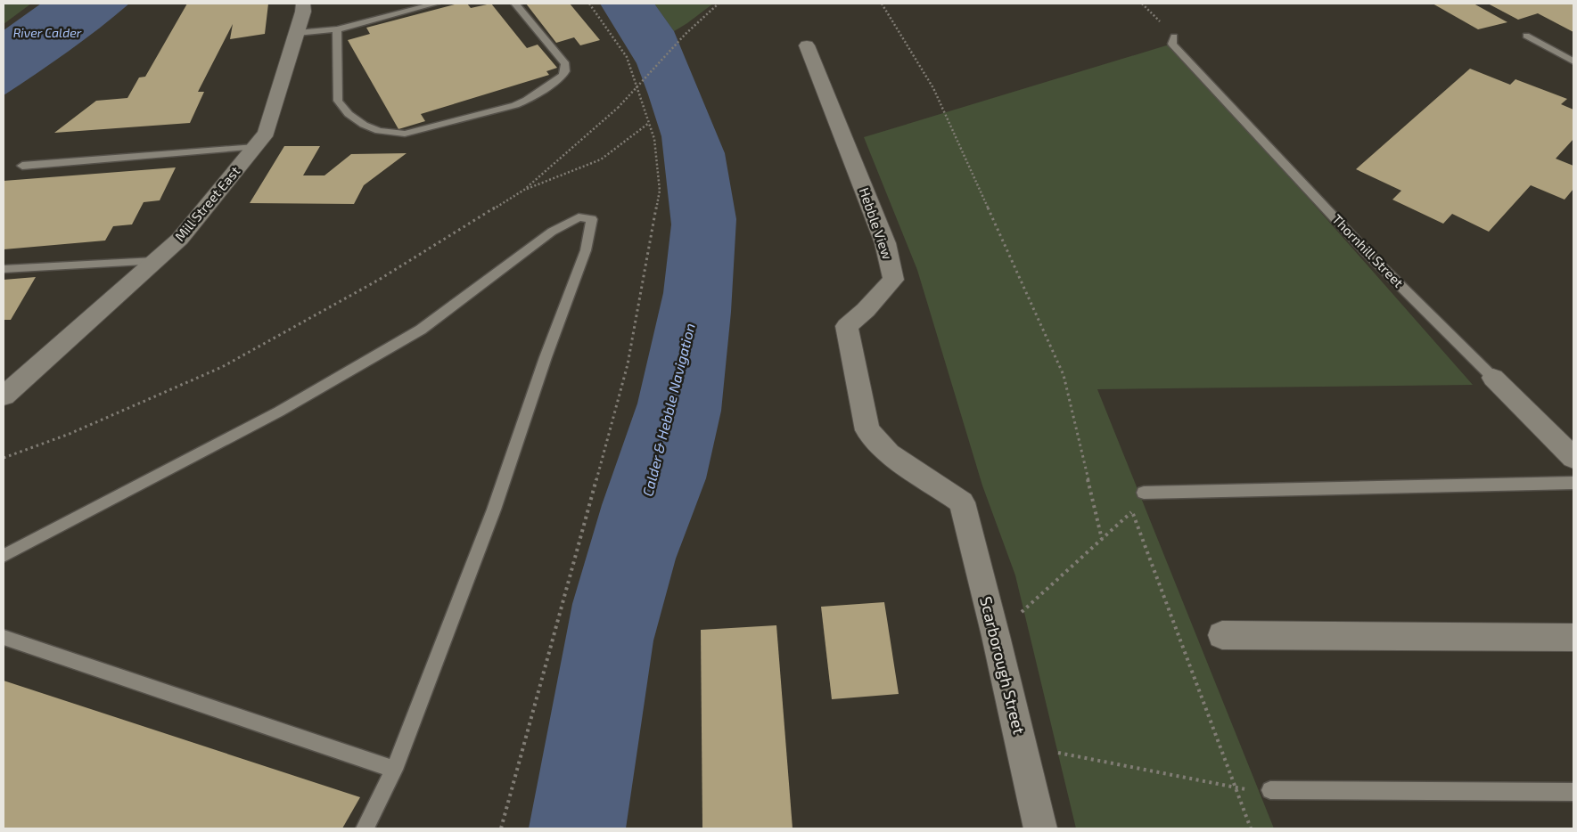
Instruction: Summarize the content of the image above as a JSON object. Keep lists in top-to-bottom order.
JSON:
{
  "streets": {
    "street": [
      "Mill Street East",
      "Hebble View",
      "Thornhill Street",
      "Scarborough Street"
    ]
  },
  "crossings": [
    ["Hebble View", "Scarborough Street"]
  ],
  "water": ["River Calder", "Calder & Hebble Navigation"]
}
